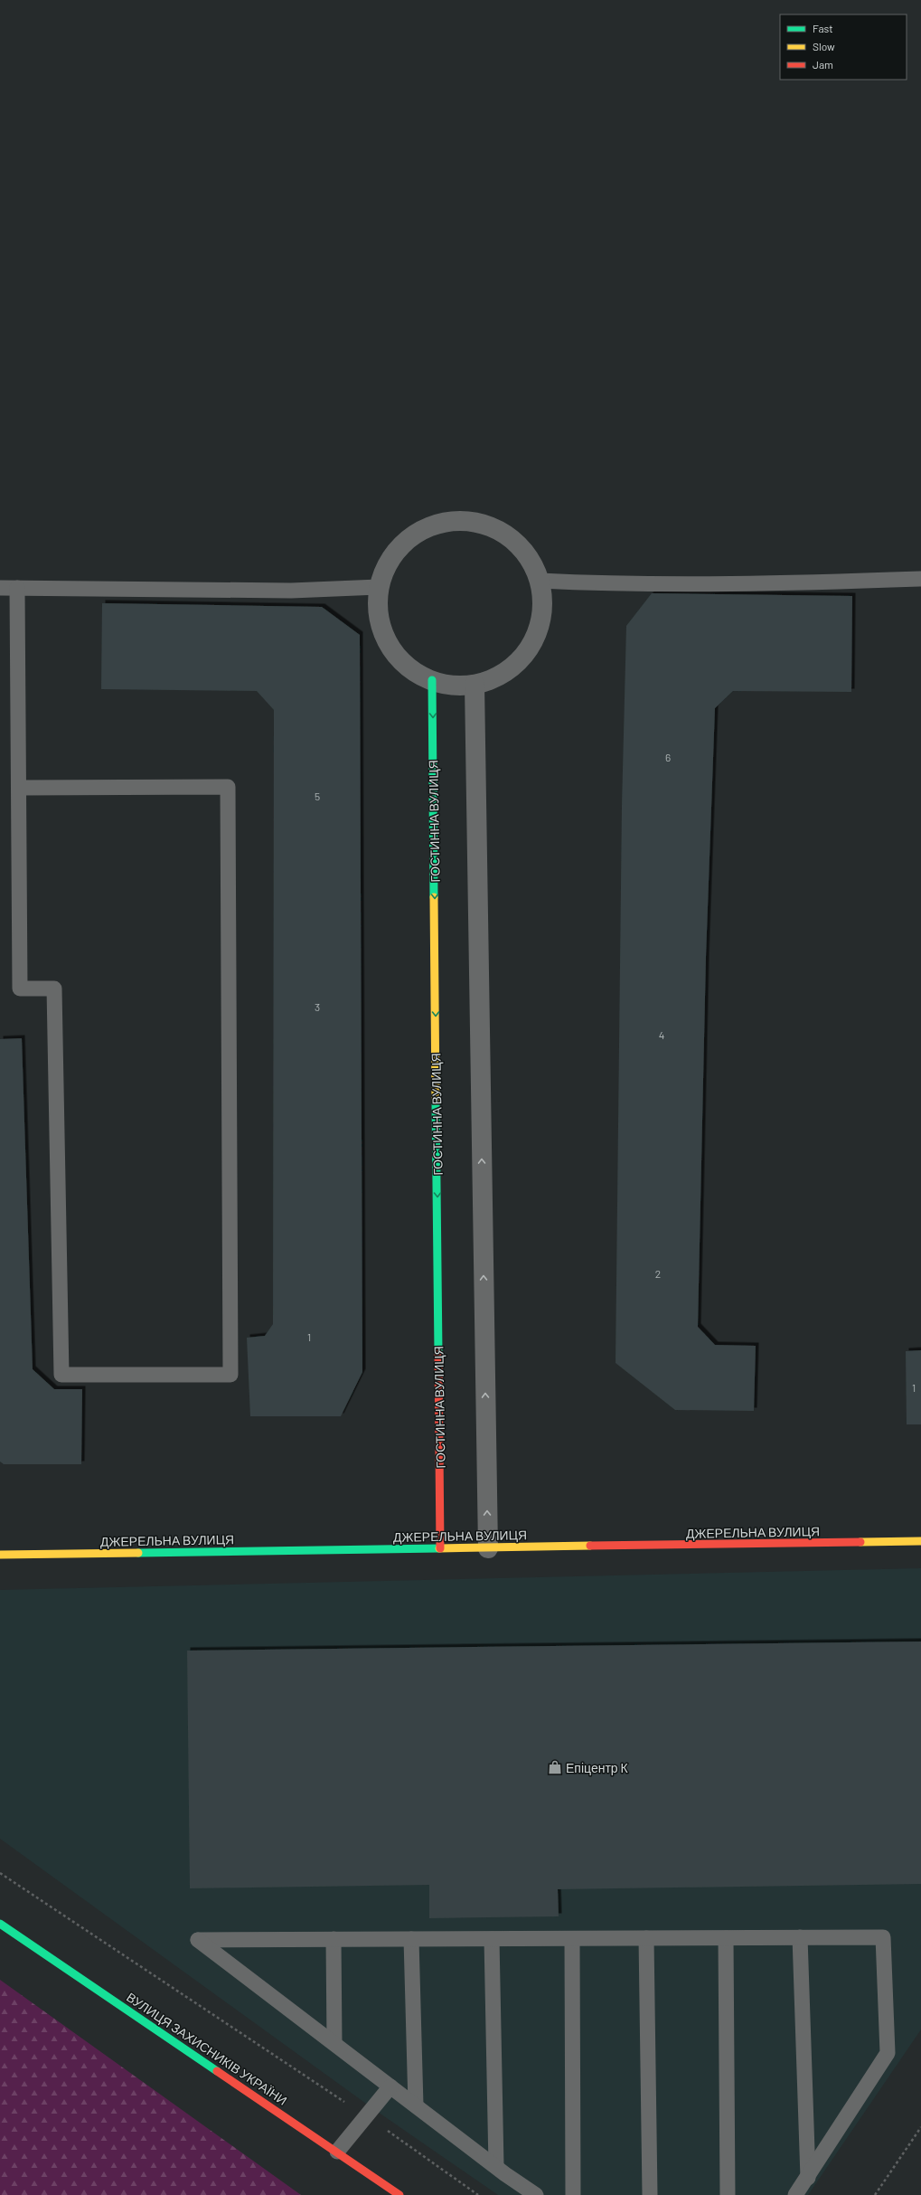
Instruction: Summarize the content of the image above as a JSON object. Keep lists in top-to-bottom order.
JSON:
{
  "streets": {
    "street": ["ГОСТИННА ВУЛИЦЯ", "ДЖЕРЕЛЬНА ВУЛИЦЯ", "ВУЛИЦЯ ЗАХИСНИКІВ УКРАЇНИ"]
  },
  "crossings": [
    ["ГОСТИННА ВУЛИЦЯ", "ДЖЕРЕЛЬНА ВУЛИЦЯ"]
  ],
  "places": {
    "shop": ["Епіцентр К"]
  },
  "house_numbers": [
    "6",
    "5",
    "3",
    "4",
    "2",
    "1",
    "1"
  ],
  "legend": ["Fast", "Slow", "Jam"]
}
